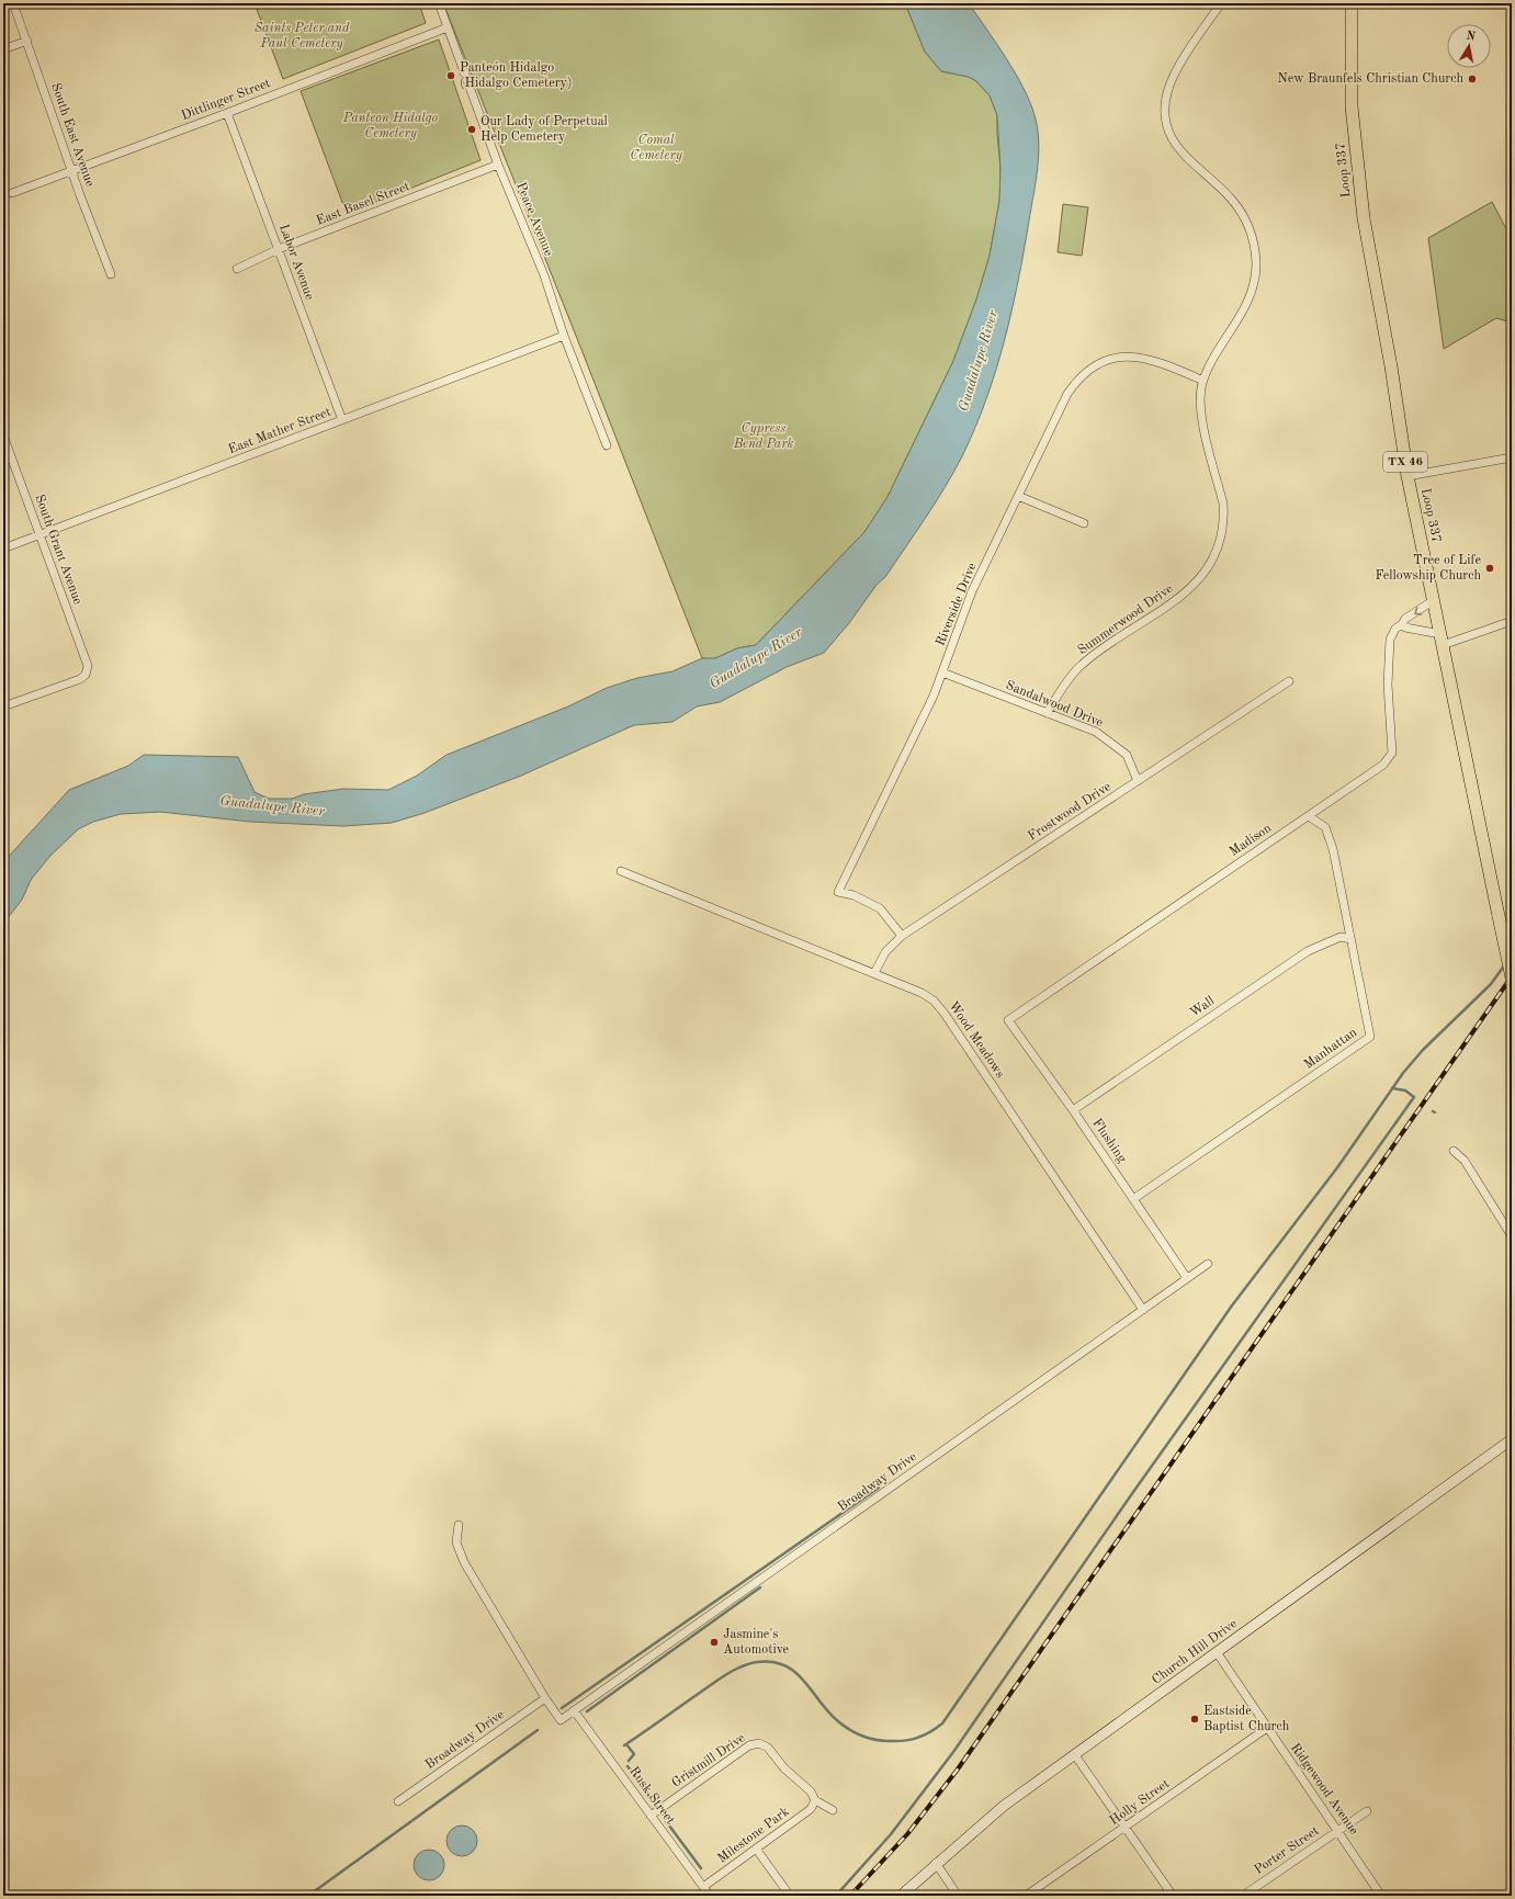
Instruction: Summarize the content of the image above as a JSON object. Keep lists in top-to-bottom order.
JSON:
{
  "streets": {
    "main road": ["Loop 337", "TX 46"],
    "street": [
      "Dittlinger Street",
      "South East Avenue",
      "East Basel Street",
      "Peace Avenue",
      "Labor Avenue",
      "East Mather Street",
      "South Grant Avenue",
      "Riverside Drive",
      "Summerwood Drive",
      "Sandalwood Drive",
      "Frostwood Drive",
      "Madison",
      "Wall",
      "Wood Meadows",
      "Manhattan",
      "Flushing",
      "Broadway Drive",
      "Church Hill Drive",
      "Gristmill Drive",
      "Ridgewood Avenue",
      "Rusk Street",
      "Holly Street",
      "Milestone Park",
      "Porter Street"
    ]
  },
  "crossings": [
    ["Dittlinger Street", "South East Avenue"],
    ["Dittlinger Street", "Peace Avenue"],
    ["Dittlinger Street", "Labor Avenue"],
    ["Loop 337", "Madison"],
    ["East Basel Street", "Peace Avenue"],
    ["East Basel Street", "Labor Avenue"],
    ["Peace Avenue", "East Mather Street"],
    ["Labor Avenue", "East Mather Street"],
    ["East Mather Street", "South Grant Avenue"],
    ["Riverside Drive", "Summerwood Drive"],
    ["Riverside Drive", "Sandalwood Drive"],
    ["Riverside Drive", "Frostwood Drive"],
    ["Summerwood Drive", "Sandalwood Drive"],
    ["Sandalwood Drive", "Frostwood Drive"],
    ["Frostwood Drive", "Wood Meadows"],
    ["Madison", "Manhattan"],
    ["Madison", "Flushing"],
    ["Wall", "Manhattan"],
    ["Wall", "Flushing"],
    ["Wood Meadows", "Broadway Drive"],
    ["Manhattan", "Flushing"],
    ["Flushing", "Broadway Drive"],
    ["Broadway Drive", "Rusk Street"],
    ["Church Hill Drive", "Ridgewood Avenue"],
    ["Gristmill Drive", "Rusk Street"],
    ["Gristmill Drive", "Milestone Park"],
    ["Ridgewood Avenue", "Holly Street"],
    ["Ridgewood Avenue", "Porter Street"],
    ["Rusk Street", "Milestone Park"]
  ],
  "water": ["Guadalupe River"],
  "parks": [
    "Saints Peter and Paul Cemetery",
    "Panteon Hidalgo Cemetery",
    "Comal Cemetery",
    "Cypress Bend Park"
  ],
  "places": [
    "Panteón Hidalgo (Hidalgo Cemetery)",
    "New Braunfels Christian Church",
    "Our Lady of Perpetual Help Cemetery",
    "Tree of Life Fellowship Church",
    "Jasmine's Automotive",
    "Eastside Baptist Church"
  ],
  "north": "top"
}
